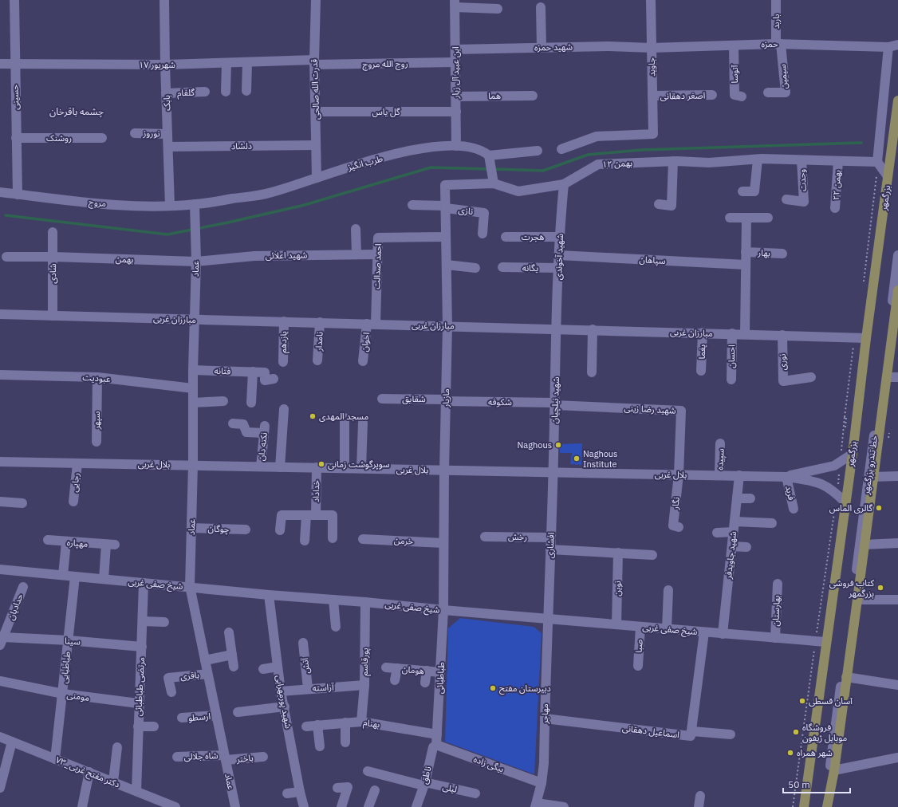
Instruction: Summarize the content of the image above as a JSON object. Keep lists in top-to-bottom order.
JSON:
{
  "streets": {
    "main road": ["بزرگمهر"],
    "street": [
      "باربد",
      "حمزه",
      "شهید حمزه",
      "روح الله مروج",
      "۱۷ شهریور",
      "جاوید",
      "ابن عبید آل زیار",
      "آتوسا",
      "سیمین",
      "قدرت الله صالحی",
      "گلفام",
      "هما",
      "اصغر دهقانی",
      "حسینی",
      "بابک",
      "گل یاس",
      "نوروز",
      "روشنک",
      "دلشاد",
      "طرب انگیز",
      "۱۲ بهمن",
      "وحدت",
      "۲۲ بهمن",
      "مروج",
      "نازی",
      "هجرت",
      "بهار",
      "شهید اعلائی",
      "شهید آخوندی",
      "بهمن",
      "سپاهان",
      "احمد صدالت",
      "یگانه",
      "عماد",
      "شادی",
      "مبارزان غربی",
      "نامدار",
      "یازدهم",
      "اخوان",
      "یغما",
      "احسان",
      "نوری",
      "فتانه",
      "عبودیت",
      "مازیار",
      "شقایق",
      "شهید نیلچیان",
      "شکوفه",
      "شهید رضا زینی",
      "سپهر",
      "نکته دان",
      "سپیده",
      "بلال غربی",
      "خط تندرو بزرگمهر",
      "رجایی",
      "خداداد",
      "فرید",
      "نگار",
      "چوگان",
      "رخش",
      "خرمن",
      "مهپاره",
      "افشاری",
      "شهید جاویدفر",
      "شیخ صفی غربی",
      "نوین",
      "حدادیان",
      "بهارستان",
      "سینا",
      "صبا",
      "پورقاسم",
      "آتش",
      "طباطبایی",
      "هومان",
      "باقری",
      "طباطبائی",
      "مرتضی طباطبائی",
      "آراسته",
      "مومنی",
      "شهید پورمهرابی",
      "مهاجر",
      "ارسطو",
      "بهنام",
      "اسماعیل دهقانی",
      "شاه جلالی",
      "باختر",
      "بیگی زاده",
      "۷۳_دکتر مفتح غربی",
      "ناطق",
      "لیلی"
    ]
  },
  "crossings": [
    ["باربد", "حمزه"],
    ["باربد", "سیمین"],
    ["حمزه", "شهید حمزه"],
    ["حمزه", "جاوید"],
    ["حمزه", "آتوسا"],
    ["حمزه", "سیمین"],
    ["شهید حمزه", "جاوید"],
    ["شهید حمزه", "ابن عبید آل زیار"],
    ["روح الله مروج", "۱۷ شهریور"],
    ["روح الله مروج", "ابن عبید آل زیار"],
    ["روح الله مروج", "قدرت الله صالحی"],
    ["۱۷ شهریور", "قدرت الله صالحی"],
    ["۱۷ شهریور", "حسینی"],
    ["۱۷ شهریور", "بابک"],
    ["جاوید", "اصغر دهقانی"],
    ["ابن عبید آل زیار", "هما"],
    ["ابن عبید آل زیار", "گل یاس"],
    ["ابن عبید آل زیار", "طرب انگیز"],
    ["قدرت الله صالحی", "گل یاس"],
    ["قدرت الله صالحی", "دلشاد"],
    ["قدرت الله صالحی", "طرب انگیز"],
    ["گلفام", "بابک"],
    ["حسینی", "روشنک"],
    ["حسینی", "مروج"],
    ["بابک", "نوروز"],
    ["بابک", "دلشاد"],
    ["بابک", "مروج"],
    ["طرب انگیز", "مروج"],
    ["طرب انگیز", "عماد"],
    ["۱۲ بهمن", "وحدت"],
    ["۱۲ بهمن", "۲۲ بهمن"],
    ["۱۲ بهمن", "شهید آخوندی"],
    ["۱۲ بهمن", "مازیار"],
    ["بزرگمهر", "مبارزان غربی"],
    ["بزرگمهر", "شیخ صفی غربی"],
    ["مروج", "عماد"],
    ["نازی", "مازیار"],
    ["هجرت", "شهید آخوندی"],
    ["شهید اعلائی", "بهمن"],
    ["شهید اعلائی", "احمد صدالت"],
    ["شهید اعلائی", "عماد"],
    ["شهید آخوندی", "سپاهان"],
    ["شهید آخوندی", "یگانه"],
    ["شهید آخوندی", "مبارزان غربی"],
    ["شهید آخوندی", "شهید نیلچیان"],
    ["بهمن", "عماد"],
    ["بهمن", "شادی"],
    ["احمد صدالت", "مبارزان غربی"],
    ["احمد صدالت", "اخوان"],
    ["احمد صدالت", "مازیار"],
    ["عماد", "مبارزان غربی"],
    ["عماد", "فتانه"],
    ["عماد", "عبودیت"],
    ["عماد", "بلال غربی"],
    ["عماد", "چوگان"],
    ["عماد", "شیخ صفی غربی"],
    ["عماد", "باقری"],
    ["عماد", "ارسطو"],
    ["عماد", "شاه جلالی"],
    ["عماد", "باختر"],
    ["شادی", "مبارزان غربی"],
    ["مبارزان غربی", "نامدار"],
    ["مبارزان غربی", "یازدهم"],
    ["مبارزان غربی", "اخوان"],
    ["مبارزان غربی", "یغما"],
    ["مبارزان غربی", "احسان"],
    ["مبارزان غربی", "نوری"],
    ["مبارزان غربی", "مازیار"],
    ["مبارزان غربی", "شهید نیلچیان"],
    ["عبودیت", "سپهر"],
    ["مازیار", "شقایق"],
    ["مازیار", "شکوفه"],
    ["مازیار", "بلال غربی"],
    ["مازیار", "خرمن"],
    ["مازیار", "شیخ صفی غربی"],
    ["مازیار", "طباطبائی"],
    ["شقایق", "شکوفه"],
    ["شهید نیلچیان", "شکوفه"],
    ["شهید نیلچیان", "شهید رضا زینی"],
    ["شهید نیلچیان", "بلال غربی"],
    ["شهید نیلچیان", "افشاری"],
    ["شکوفه", "شهید رضا زینی"],
    ["شهید رضا زینی", "بلال غربی"],
    ["شهید رضا زینی", "نگار"],
    ["نکته دان", "بلال غربی"],
    ["سپیده", "بلال غربی"],
    ["بلال غربی", "رجایی"],
    ["بلال غربی", "خداداد"],
    ["بلال غربی", "فرید"],
    ["بلال غربی", "نگار"],
    ["بلال غربی", "افشاری"],
    ["بلال غربی", "شهید جاویدفر"],
    ["رخش", "افشاری"],
    ["مهپاره", "شیخ صفی غربی"],
    ["افشاری", "شیخ صفی غربی"],
    ["افشاری", "مهاجر"],
    ["شهید جاویدفر", "شیخ صفی غربی"],
    ["شیخ صفی غربی", "نوین"],
    ["شیخ صفی غربی", "بهارستان"],
    ["شیخ صفی غربی", "صبا"],
    ["شیخ صفی غربی", "پورقاسم"],
    ["شیخ صفی غربی", "طباطبایی"],
    ["شیخ صفی غربی", "طباطبائی"],
    ["شیخ صفی غربی", "مرتضی طباطبائی"],
    ["شیخ صفی غربی", "شهید پورمهرابی"],
    ["شیخ صفی غربی", "مهاجر"],
    ["شیخ صفی غربی", "اسماعیل دهقانی"],
    ["حدادیان", "سینا"],
    ["سینا", "طباطبایی"],
    ["سینا", "مرتضی طباطبائی"],
    ["پورقاسم", "آراسته"],
    ["پورقاسم", "بهنام"],
    ["آتش", "آراسته"],
    ["طباطبایی", "مومنی"],
    ["طباطبایی", "۷۳_دکتر مفتح غربی"],
    ["هومان", "طباطبائی"],
    ["طباطبائی", "بهنام"],
    ["طباطبائی", "بیگی زاده"],
    ["طباطبائی", "ناطق"],
    ["مرتضی طباطبائی", "مومنی"],
    ["مرتضی طباطبائی", "۷۳_دکتر مفتح غربی"],
    ["آراسته", "شهید پورمهرابی"],
    ["مهاجر", "اسماعیل دهقانی"],
    ["مهاجر", "بیگی زاده"],
    ["شاه جلالی", "باختر"],
    ["بیگی زاده", "ناطق"],
    ["ناطق", "لیلی"]
  ],
  "districts": ["چشمه باقرخان"],
  "places": [
    "مسجد المهدی",
    "Naghous",
    "Naghous Institute",
    "سوپرگوشت زمانی",
    "گالری الماس",
    "کتاب فروشی بزرگمهر",
    "دبیرستان مفتح",
    "آسان قسطی",
    "فروشگاه موبایل ژیفون",
    "شهر همراه"
  ],
  "scale_bar": "50 m"
}
